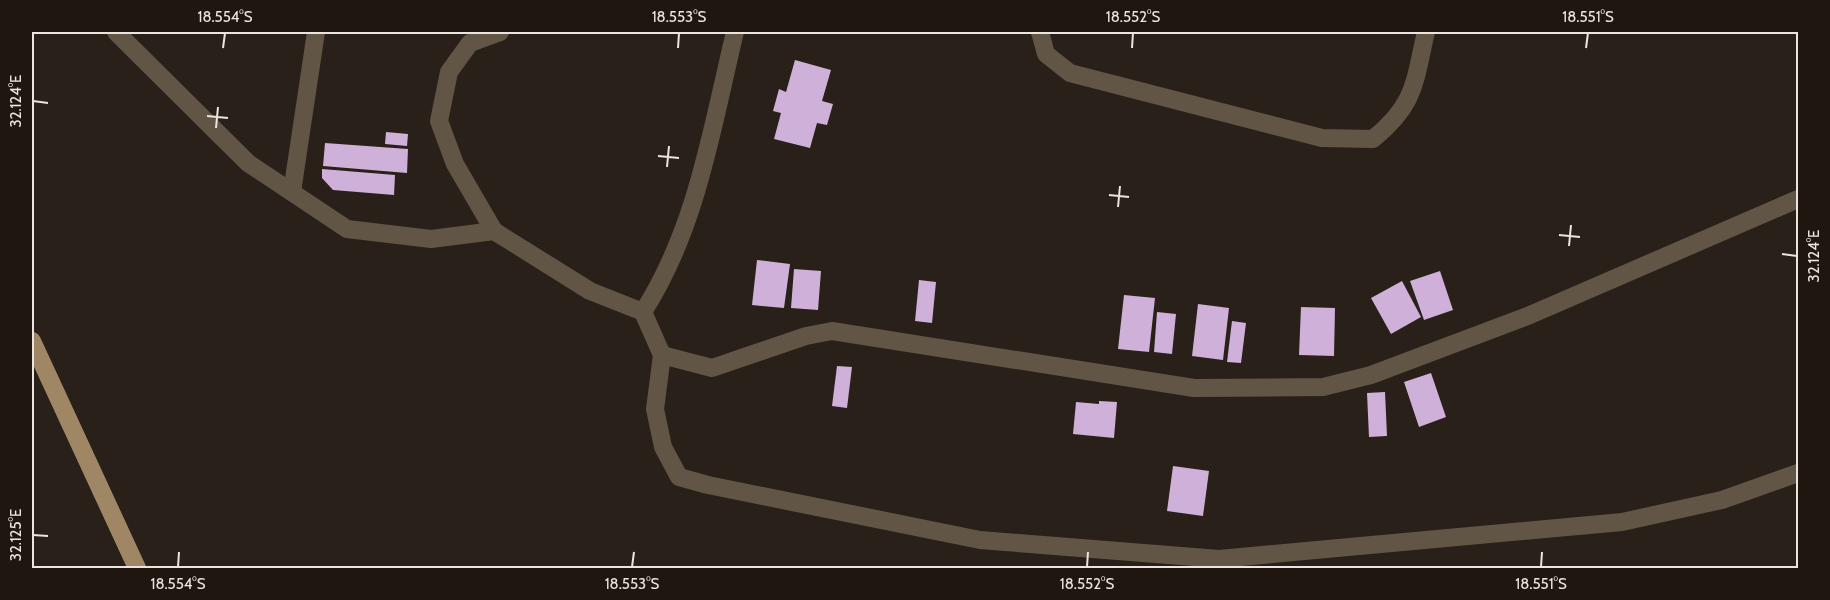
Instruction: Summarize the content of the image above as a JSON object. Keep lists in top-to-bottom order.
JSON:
{
  "coordinates": [
    "18.554°S",
    "18.553°S",
    "18.552°S",
    "18.551°S",
    "32.124°E",
    "32.125°E"
  ]
}
